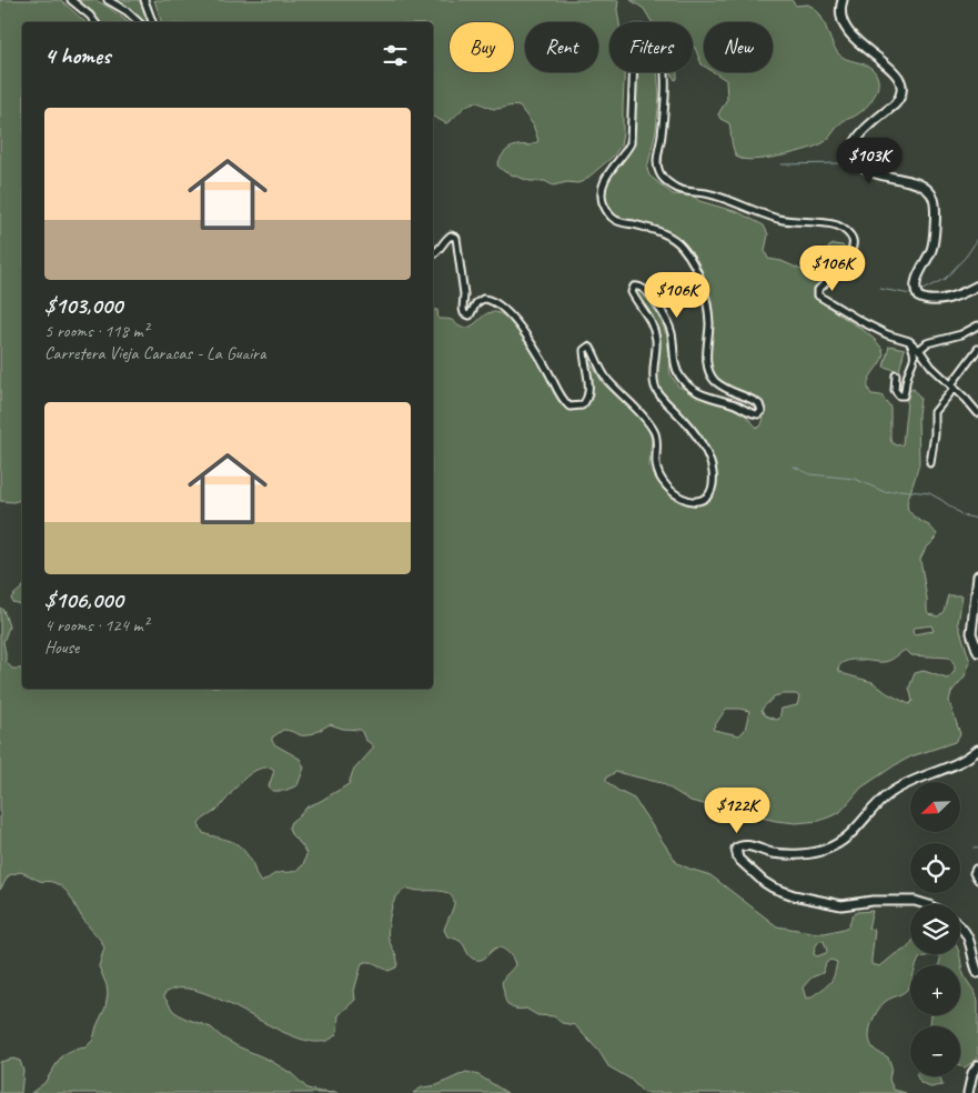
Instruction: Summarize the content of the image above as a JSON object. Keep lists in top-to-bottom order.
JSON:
{
  "north": "bottom left",
  "page": {
    "chip": [
      "Buy",
      "Rent",
      "Filters",
      "New"
    ],
    "heading": "4 homes",
    "list": [
      {
        "name": "$103,000",
        "note": "5 rooms · 118 m² · Carretera Vieja Caracas - La Guaira"
      },
      {
        "name": "$106,000",
        "note": "4 rooms · 124 m² · House"
      }
    ],
    "price": [
      "$103K",
      "$106K",
      "$106K",
      "$122K"
    ],
    "map_buttons": ["+", "−"]
  }
}
